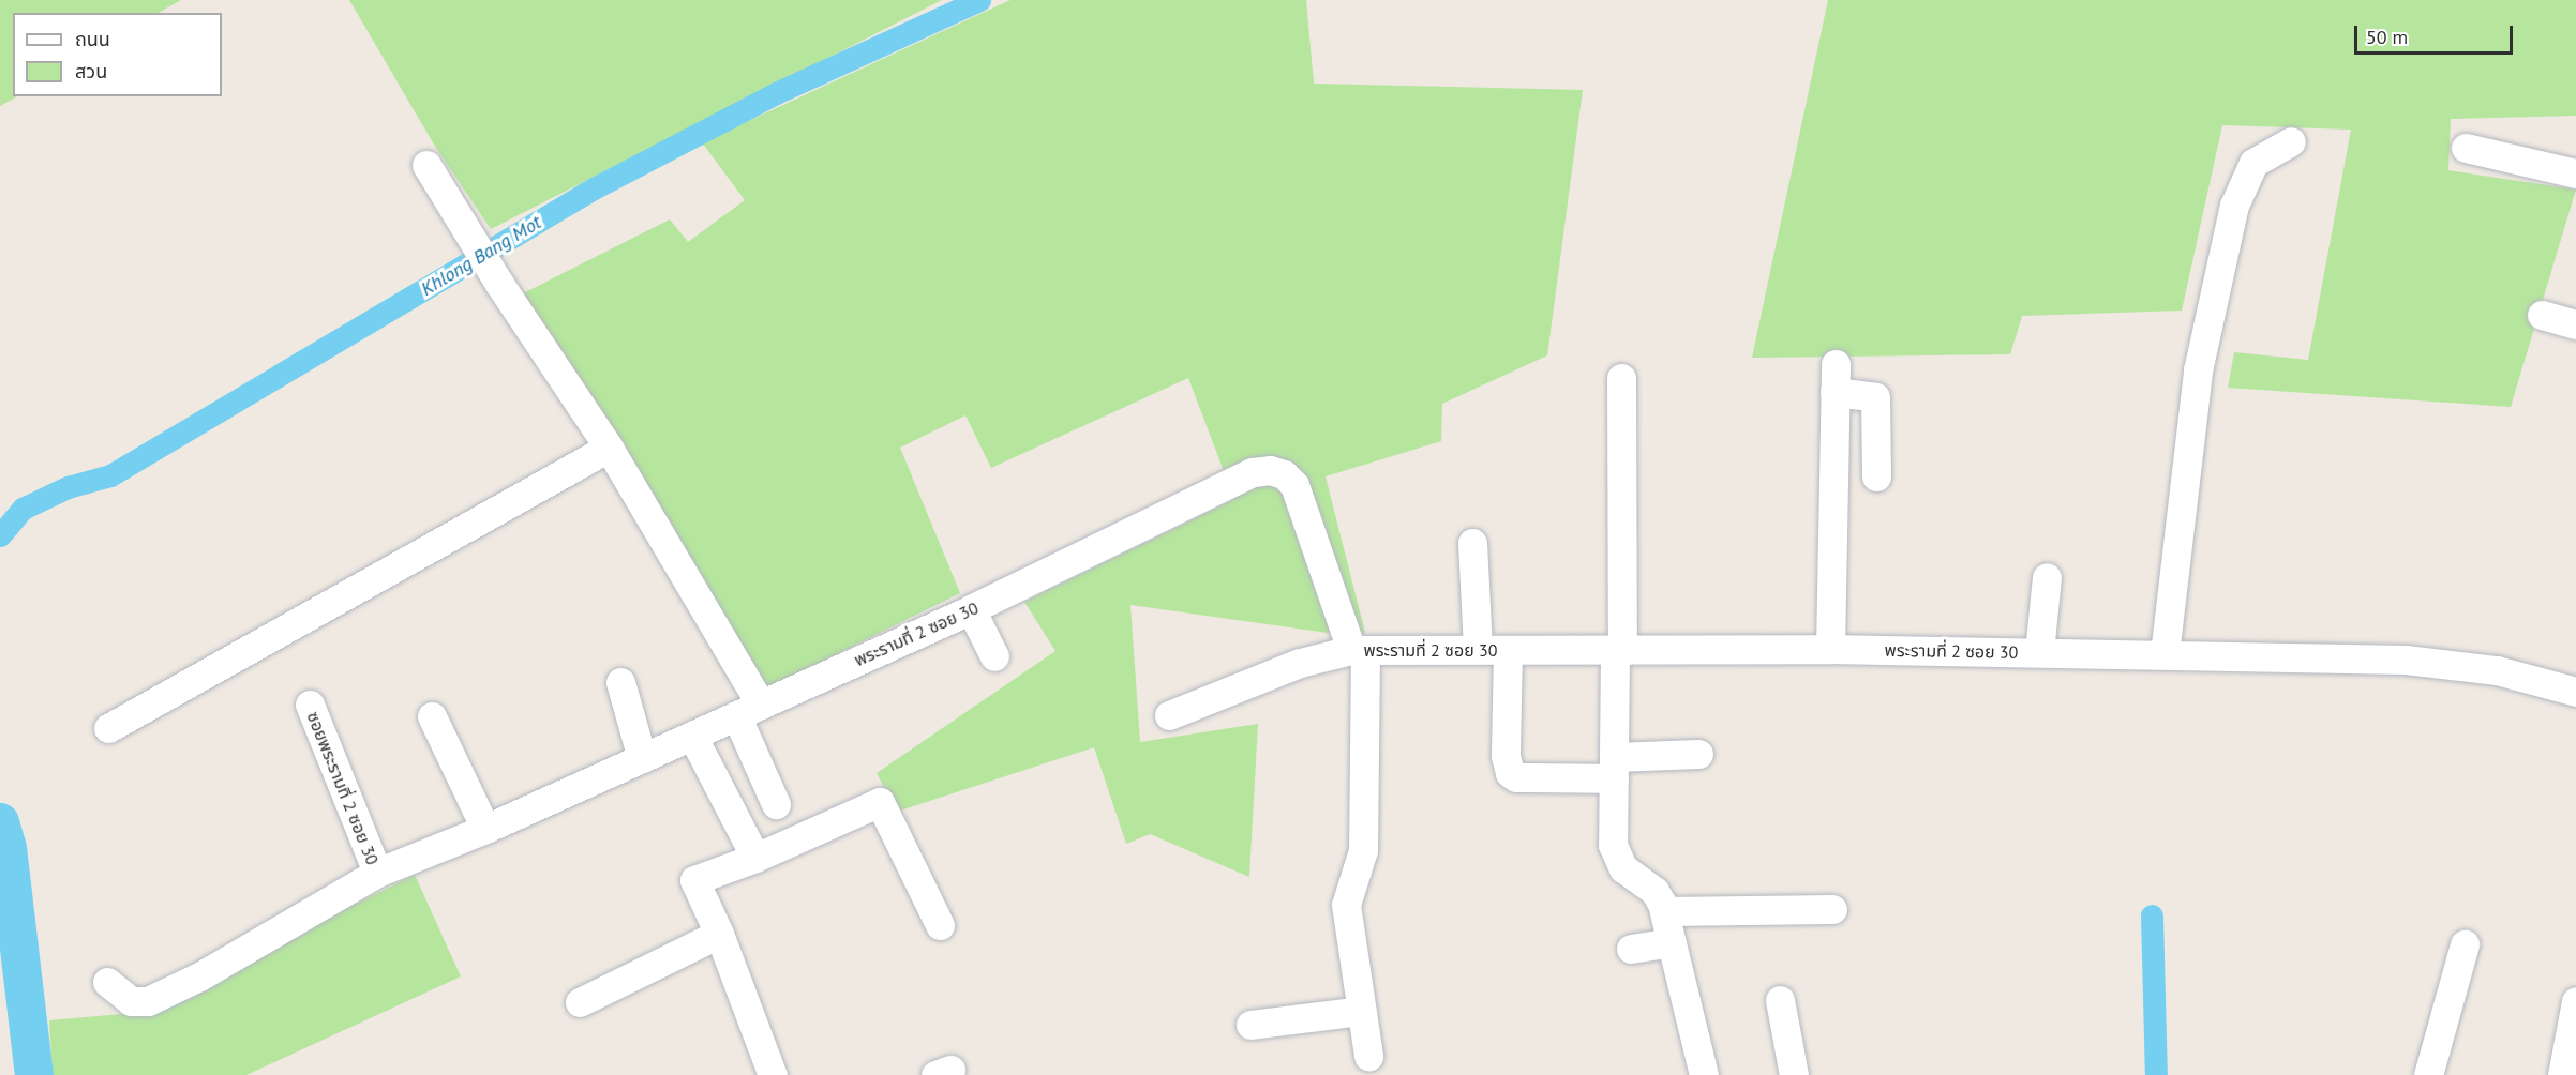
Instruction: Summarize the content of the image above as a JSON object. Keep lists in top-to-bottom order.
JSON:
{
  "streets": {
    "street": ["พระรามที่ 2 ซอย 30", "ซอยพระรามที่ 2 ซอย 30"]
  },
  "crossings": [
    ["พระรามที่ 2 ซอย 30", "ซอยพระรามที่ 2 ซอย 30"]
  ],
  "water": ["Khlong Bang Mot"],
  "legend": ["ถนน", "สวน"],
  "scale_bar": "50 m"
}
